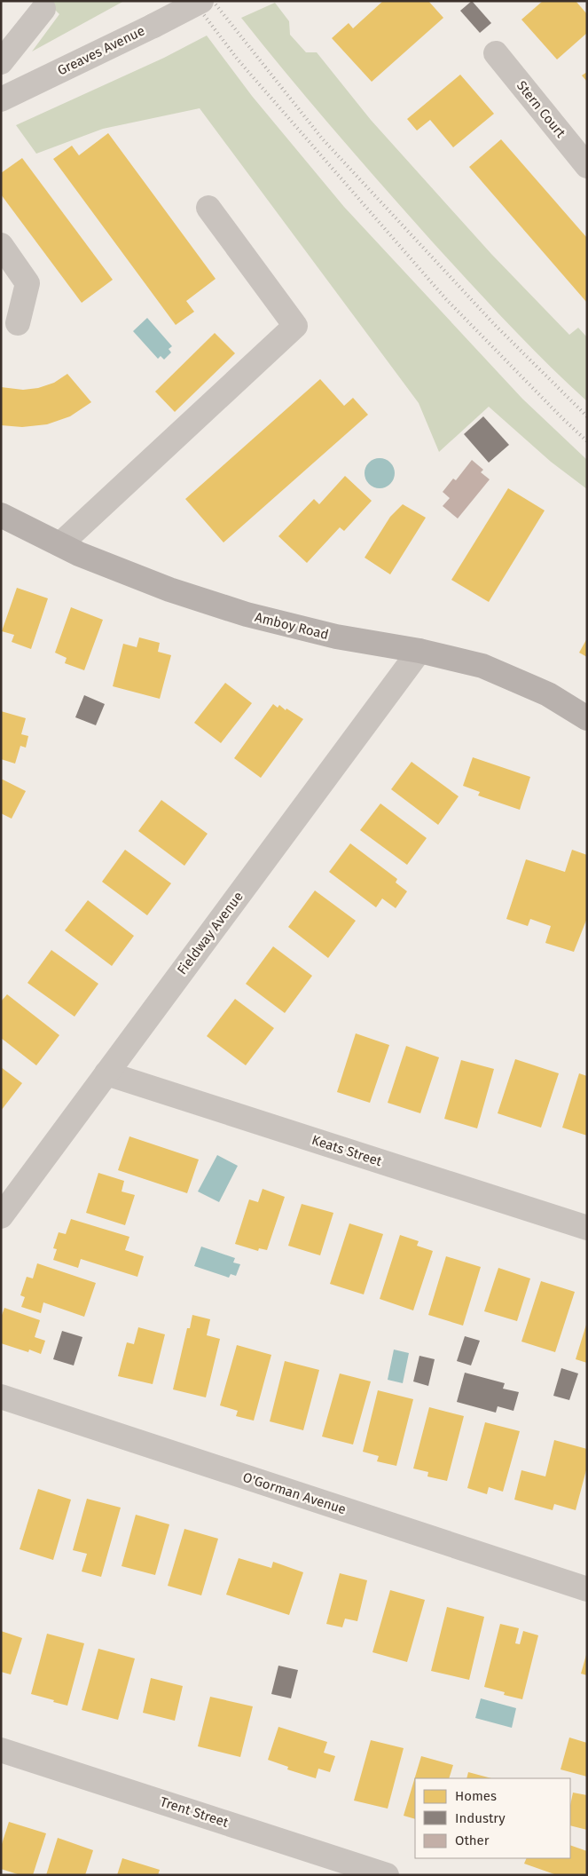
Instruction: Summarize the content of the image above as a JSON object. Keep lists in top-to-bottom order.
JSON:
{
  "streets": {
    "main road": ["Amboy Road"],
    "street": [
      "Greaves Avenue",
      "Stern Court",
      "Fieldway Avenue",
      "Keats Street",
      "O'Gorman Avenue",
      "Trent Street"
    ]
  },
  "crossings": [
    ["Amboy Road", "Fieldway Avenue"],
    ["Fieldway Avenue", "Keats Street"]
  ],
  "legend": ["Homes", "Industry", "Other"]
}
